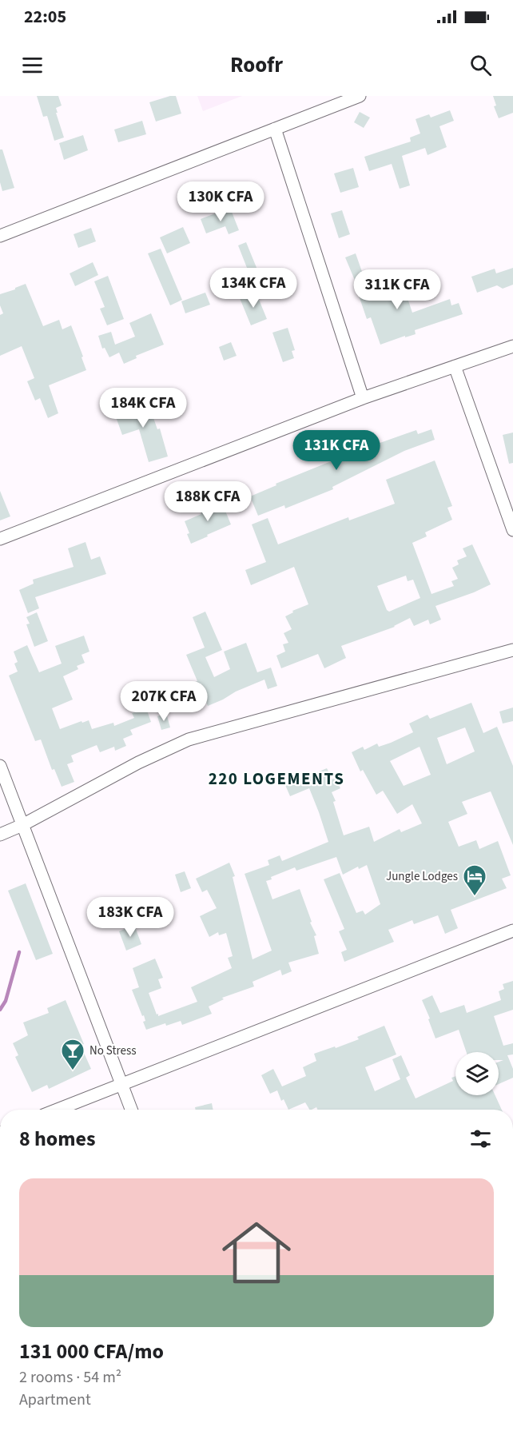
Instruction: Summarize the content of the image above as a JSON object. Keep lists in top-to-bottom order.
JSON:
{
  "districts": ["220 LOGEMENTS"],
  "places": {
    "hotel": ["Jungle Lodges"],
    "bar": ["No Stress"]
  },
  "page": {
    "status": "22:05",
    "header": "Roofr",
    "price": [
      "130K CFA",
      "134K CFA",
      "311K CFA",
      "184K CFA",
      "131K CFA",
      "188K CFA",
      "207K CFA",
      "183K CFA"
    ],
    "heading": "8 homes",
    "list": [
      {
        "name": "131 000 CFA/mo",
        "note": "2 rooms · 54 m² · Apartment"
      }
    ]
  }
}
